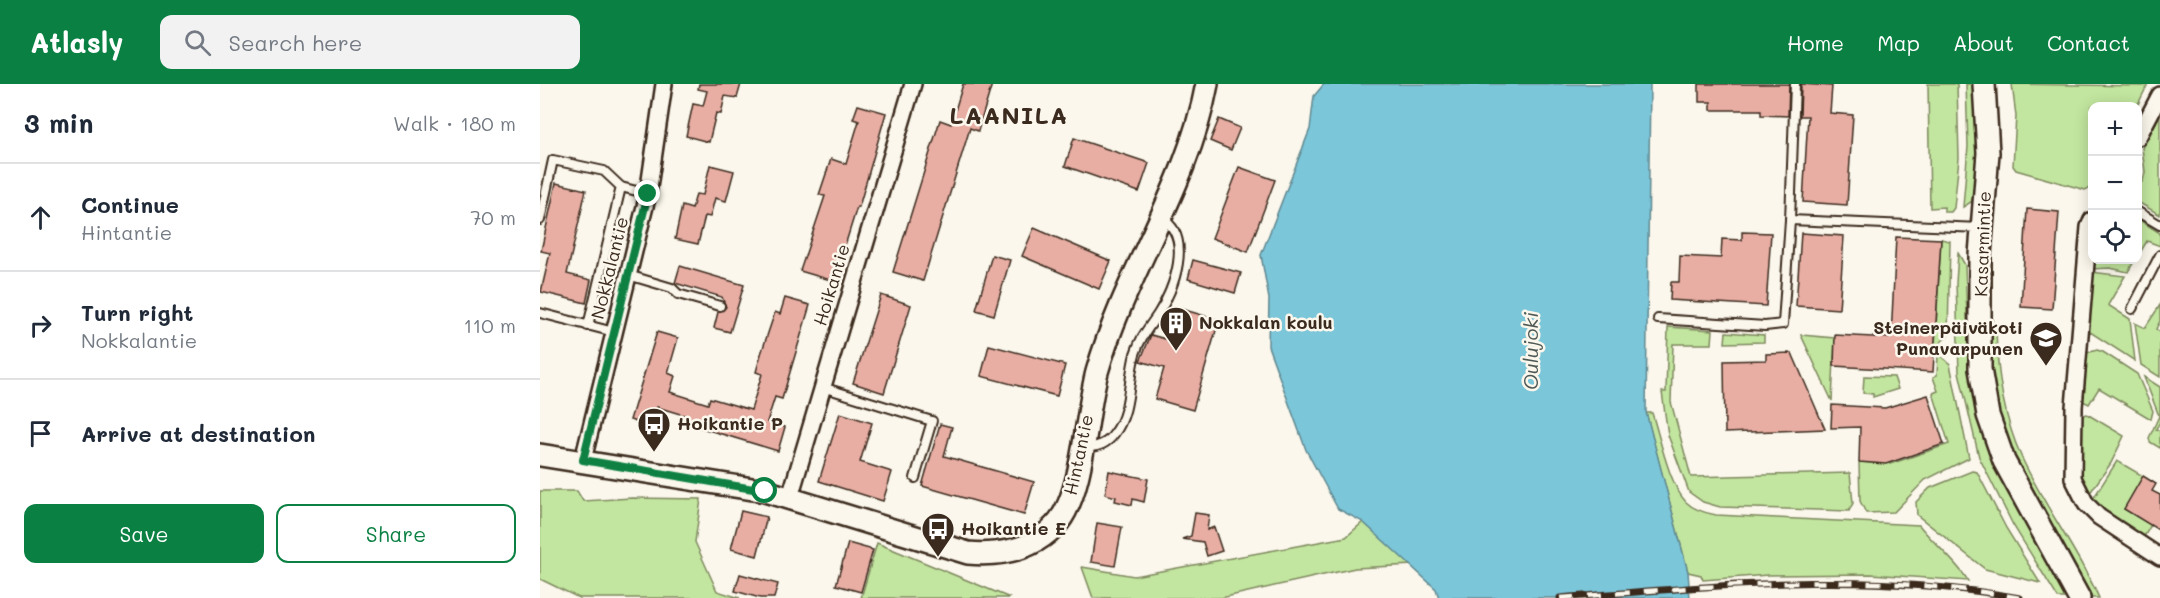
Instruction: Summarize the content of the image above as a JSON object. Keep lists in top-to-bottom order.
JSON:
{
  "streets": {
    "street": [
      "Kasarmintie",
      "Nokkalantie",
      "Hoikantie",
      "Hintantie"
    ]
  },
  "crossings": [
    ["Nokkalantie", "Hintantie"],
    ["Hoikantie", "Hintantie"]
  ],
  "districts": ["LAANILA"],
  "water": ["Oulujoki"],
  "places": {
    "building": ["Nokkalan koulu"],
    "school or university": ["Steinerpäiväkoti Punavarpunen"],
    "bus stop": ["Hoikantie P", "Hoikantie E"]
  },
  "page": {
    "header": "Atlasly",
    "search": "Search here",
    "nav": [
      "Home",
      "Map",
      "About",
      "Contact"
    ],
    "heading": ["3 min", "Walk · 180 m"],
    "map_buttons": ["+", "−"],
    "list": [
      ["Continue", "Hintantie", "70 m"],
      ["Turn right", "Nokkalantie", "110 m"],
      "Arrive at destination"
    ],
    "buttons": ["Save", "Share"]
  }
}
